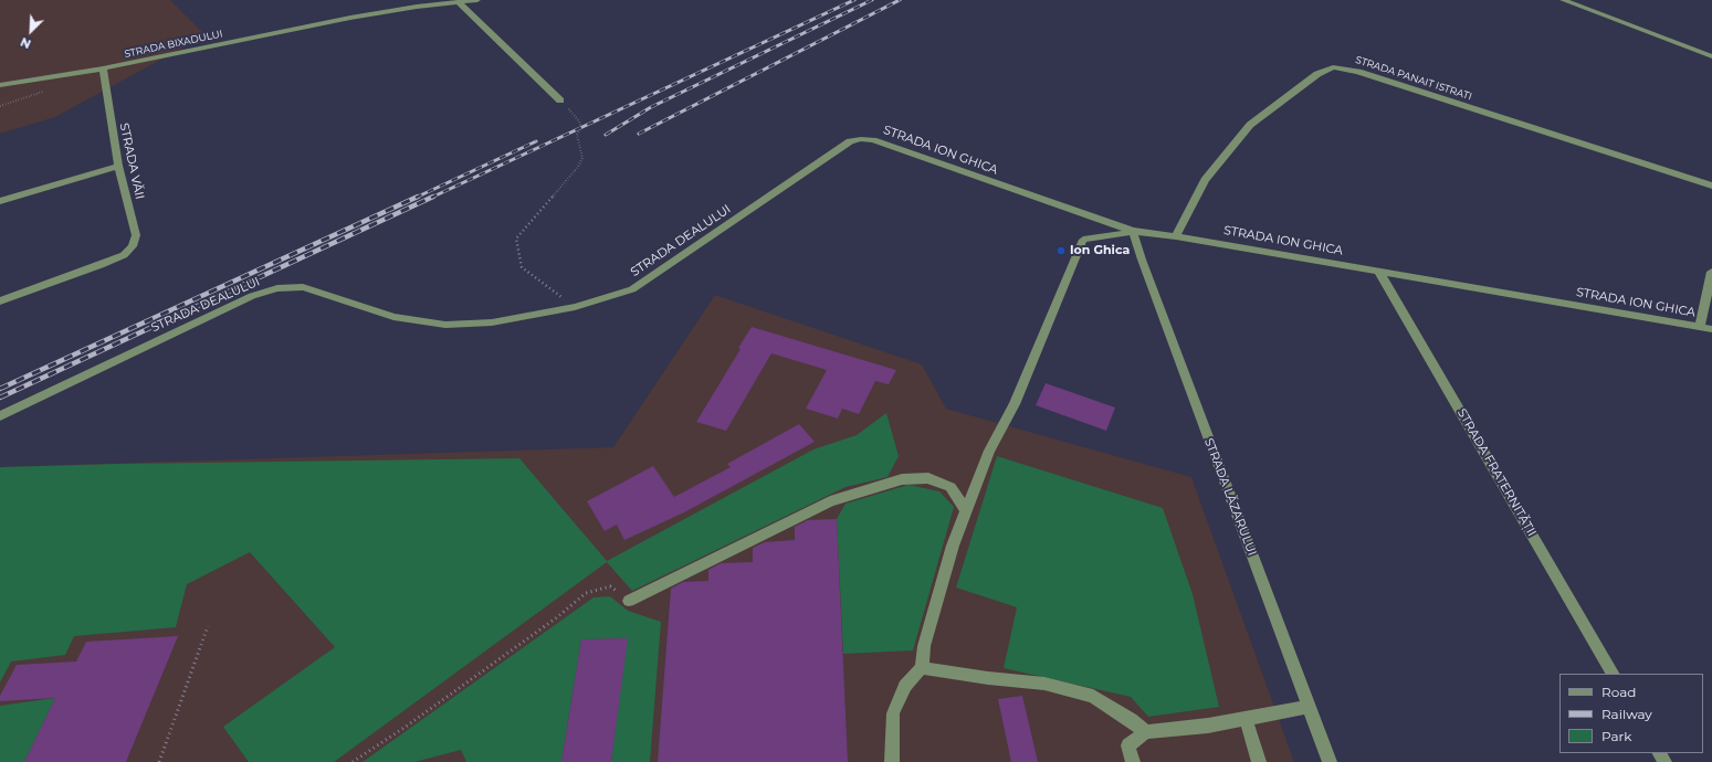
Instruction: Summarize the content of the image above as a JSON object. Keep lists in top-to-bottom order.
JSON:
{
  "streets": {
    "street": [
      "STRADA BIXADULUI",
      "STRADA PANAIT ISTRATI",
      "STRADA ION GHICA",
      "STRADA VĂII",
      "STRADA DEALULUI",
      "STRADA FRATERNITĂȚII",
      "STRADA LĂZARULUI"
    ]
  },
  "crossings": [
    ["STRADA BIXADULUI", "STRADA VĂII"],
    ["STRADA PANAIT ISTRATI", "STRADA ION GHICA"],
    ["STRADA ION GHICA", "STRADA DEALULUI"],
    ["STRADA ION GHICA", "STRADA FRATERNITĂȚII"],
    ["STRADA ION GHICA", "STRADA LĂZARULUI"]
  ],
  "places": ["Ion Ghica"],
  "legend": ["Road", "Railway", "Park"],
  "north": "bottom left"
}
